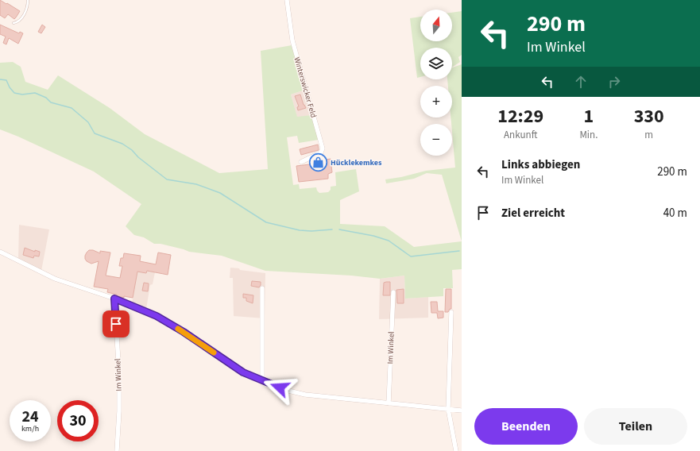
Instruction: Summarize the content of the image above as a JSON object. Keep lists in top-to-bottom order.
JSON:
{
  "streets": {
    "street": ["Winterswicker Feld", "Im Winkel"]
  },
  "places": {
    "shop": ["Hücklekemkes"]
  },
  "north": "top",
  "page": {
    "turn": ["290 m", "Im Winkel"],
    "map_buttons": ["+", "−"],
    "eta": [
      "12:29",
      "Ankunft",
      "1",
      "Min.",
      "330",
      "m"
    ],
    "list": [
      {
        "name": "Links abbiegen",
        "note": "Im Winkel",
        "value": "290 m"
      },
      {
        "name": "Ziel erreicht",
        "value": "40 m"
      }
    ],
    "speed": "24 km/h",
    "limit": "30",
    "buttons": ["Beenden", "Teilen"]
  }
}
